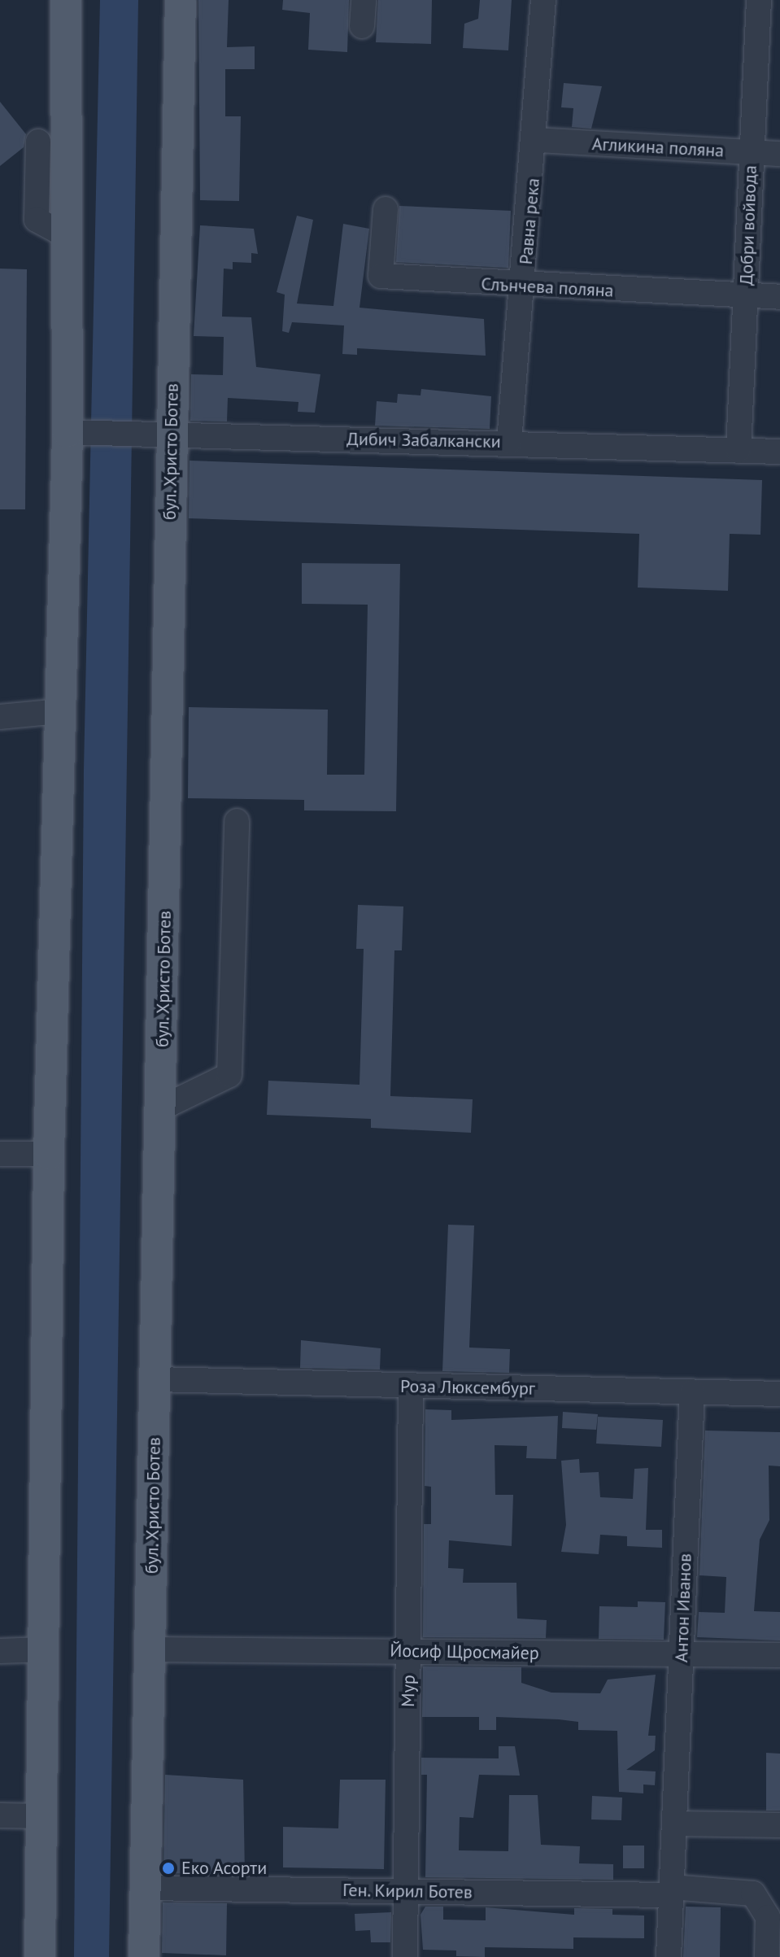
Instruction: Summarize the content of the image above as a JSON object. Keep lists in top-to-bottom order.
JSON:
{
  "streets": {
    "main road": ["бул. Христо Ботев"],
    "street": [
      "Агликина поляна",
      "Равна река",
      "Добри войвода",
      "Слънчева поляна",
      "Дибич Забалкански",
      "Роза Люксембург",
      "Антон Иванов",
      "Йосиф Щросмайер",
      "Мур",
      "Ген. Кирил Ботев"
    ]
  },
  "crossings": [
    ["Агликина поляна", "Равна река"],
    ["Агликина поляна", "Добри войвода"],
    ["Равна река", "Слънчева поляна"],
    ["Равна река", "Дибич Забалкански"],
    ["Добри войвода", "Слънчева поляна"],
    ["Добри войвода", "Дибич Забалкански"],
    ["Дибич Забалкански", "бул. Христо Ботев"],
    ["бул. Христо Ботев", "Роза Люксембург"],
    ["бул. Христо Ботев", "Йосиф Щросмайер"],
    ["бул. Христо Ботев", "Ген. Кирил Ботев"],
    ["Роза Люксембург", "Антон Иванов"],
    ["Роза Люксембург", "Мур"],
    ["Антон Иванов", "Йосиф Щросмайер"],
    ["Антон Иванов", "Ген. Кирил Ботев"],
    ["Йосиф Щросмайер", "Мур"],
    ["Мур", "Ген. Кирил Ботев"]
  ],
  "places": ["Еко Асорти"]
}
